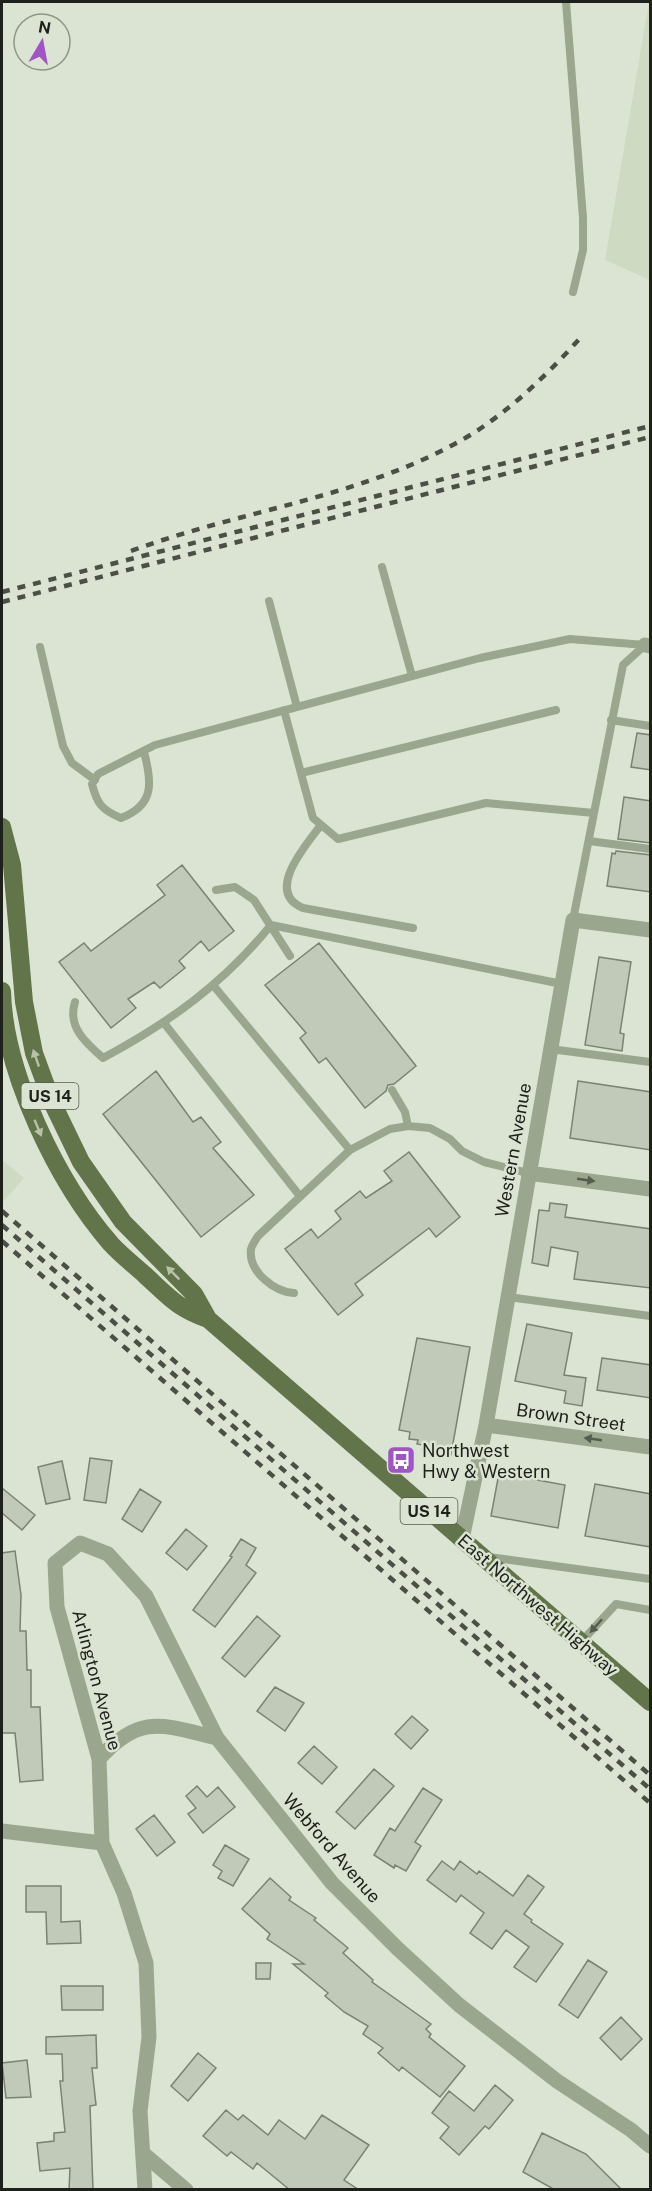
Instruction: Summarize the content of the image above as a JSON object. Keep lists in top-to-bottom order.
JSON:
{
  "streets": {
    "main road": ["US 14", "East Northwest Highway"],
    "street": [
      "Western Avenue",
      "Brown Street",
      "Arlington Avenue",
      "Webford Avenue"
    ]
  },
  "crossings": [
    ["Western Avenue", "Brown Street"],
    ["Western Avenue", "East Northwest Highway"],
    ["Arlington Avenue", "Webford Avenue"]
  ],
  "one_way": ["Brown Street"],
  "places": {
    "bus stop": ["Northwest Hwy & Western"]
  },
  "north": "top"
}
